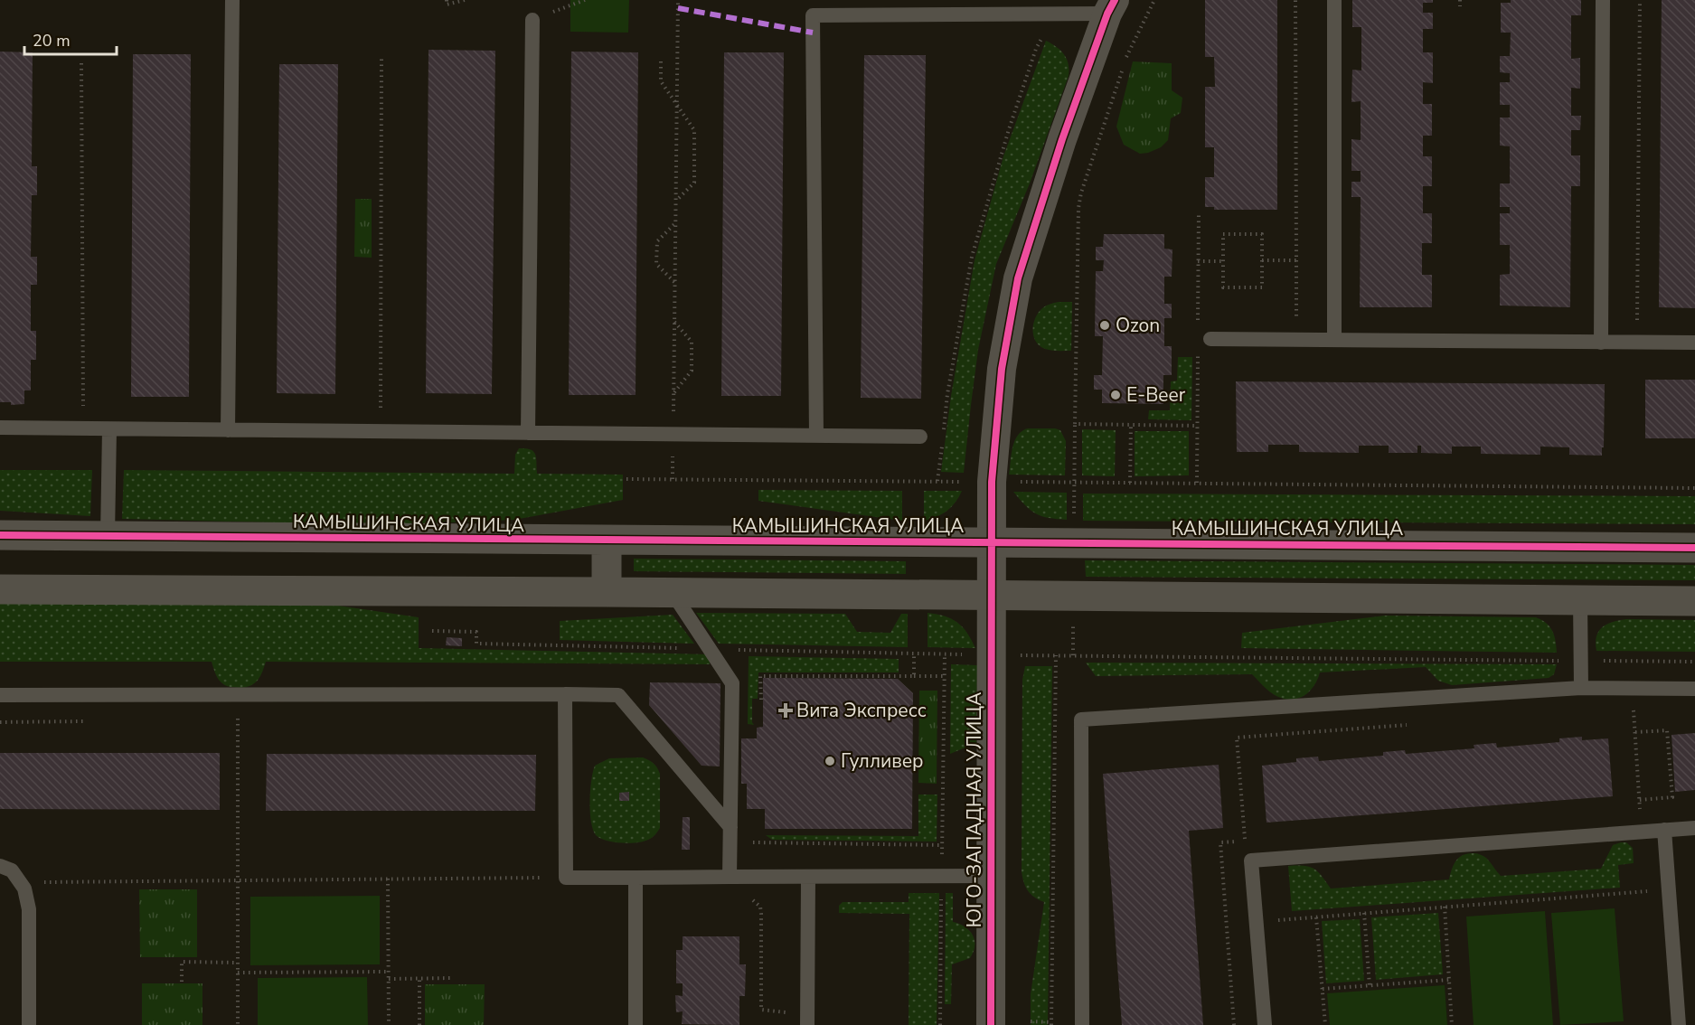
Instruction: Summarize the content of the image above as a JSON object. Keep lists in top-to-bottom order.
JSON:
{
  "streets": {
    "street": ["КАМЫШИНСКАЯ УЛИЦА", "ЮГО-ЗАПАДНАЯ УЛИЦА"]
  },
  "crossings": [
    ["КАМЫШИНСКАЯ УЛИЦА", "ЮГО-ЗАПАДНАЯ УЛИЦА"]
  ],
  "places": {
    "other": ["Ozon", "E-Beer", "Гулливер"],
    "health": ["Вита Экспресс"]
  },
  "scale_bar": "20 m"
}
